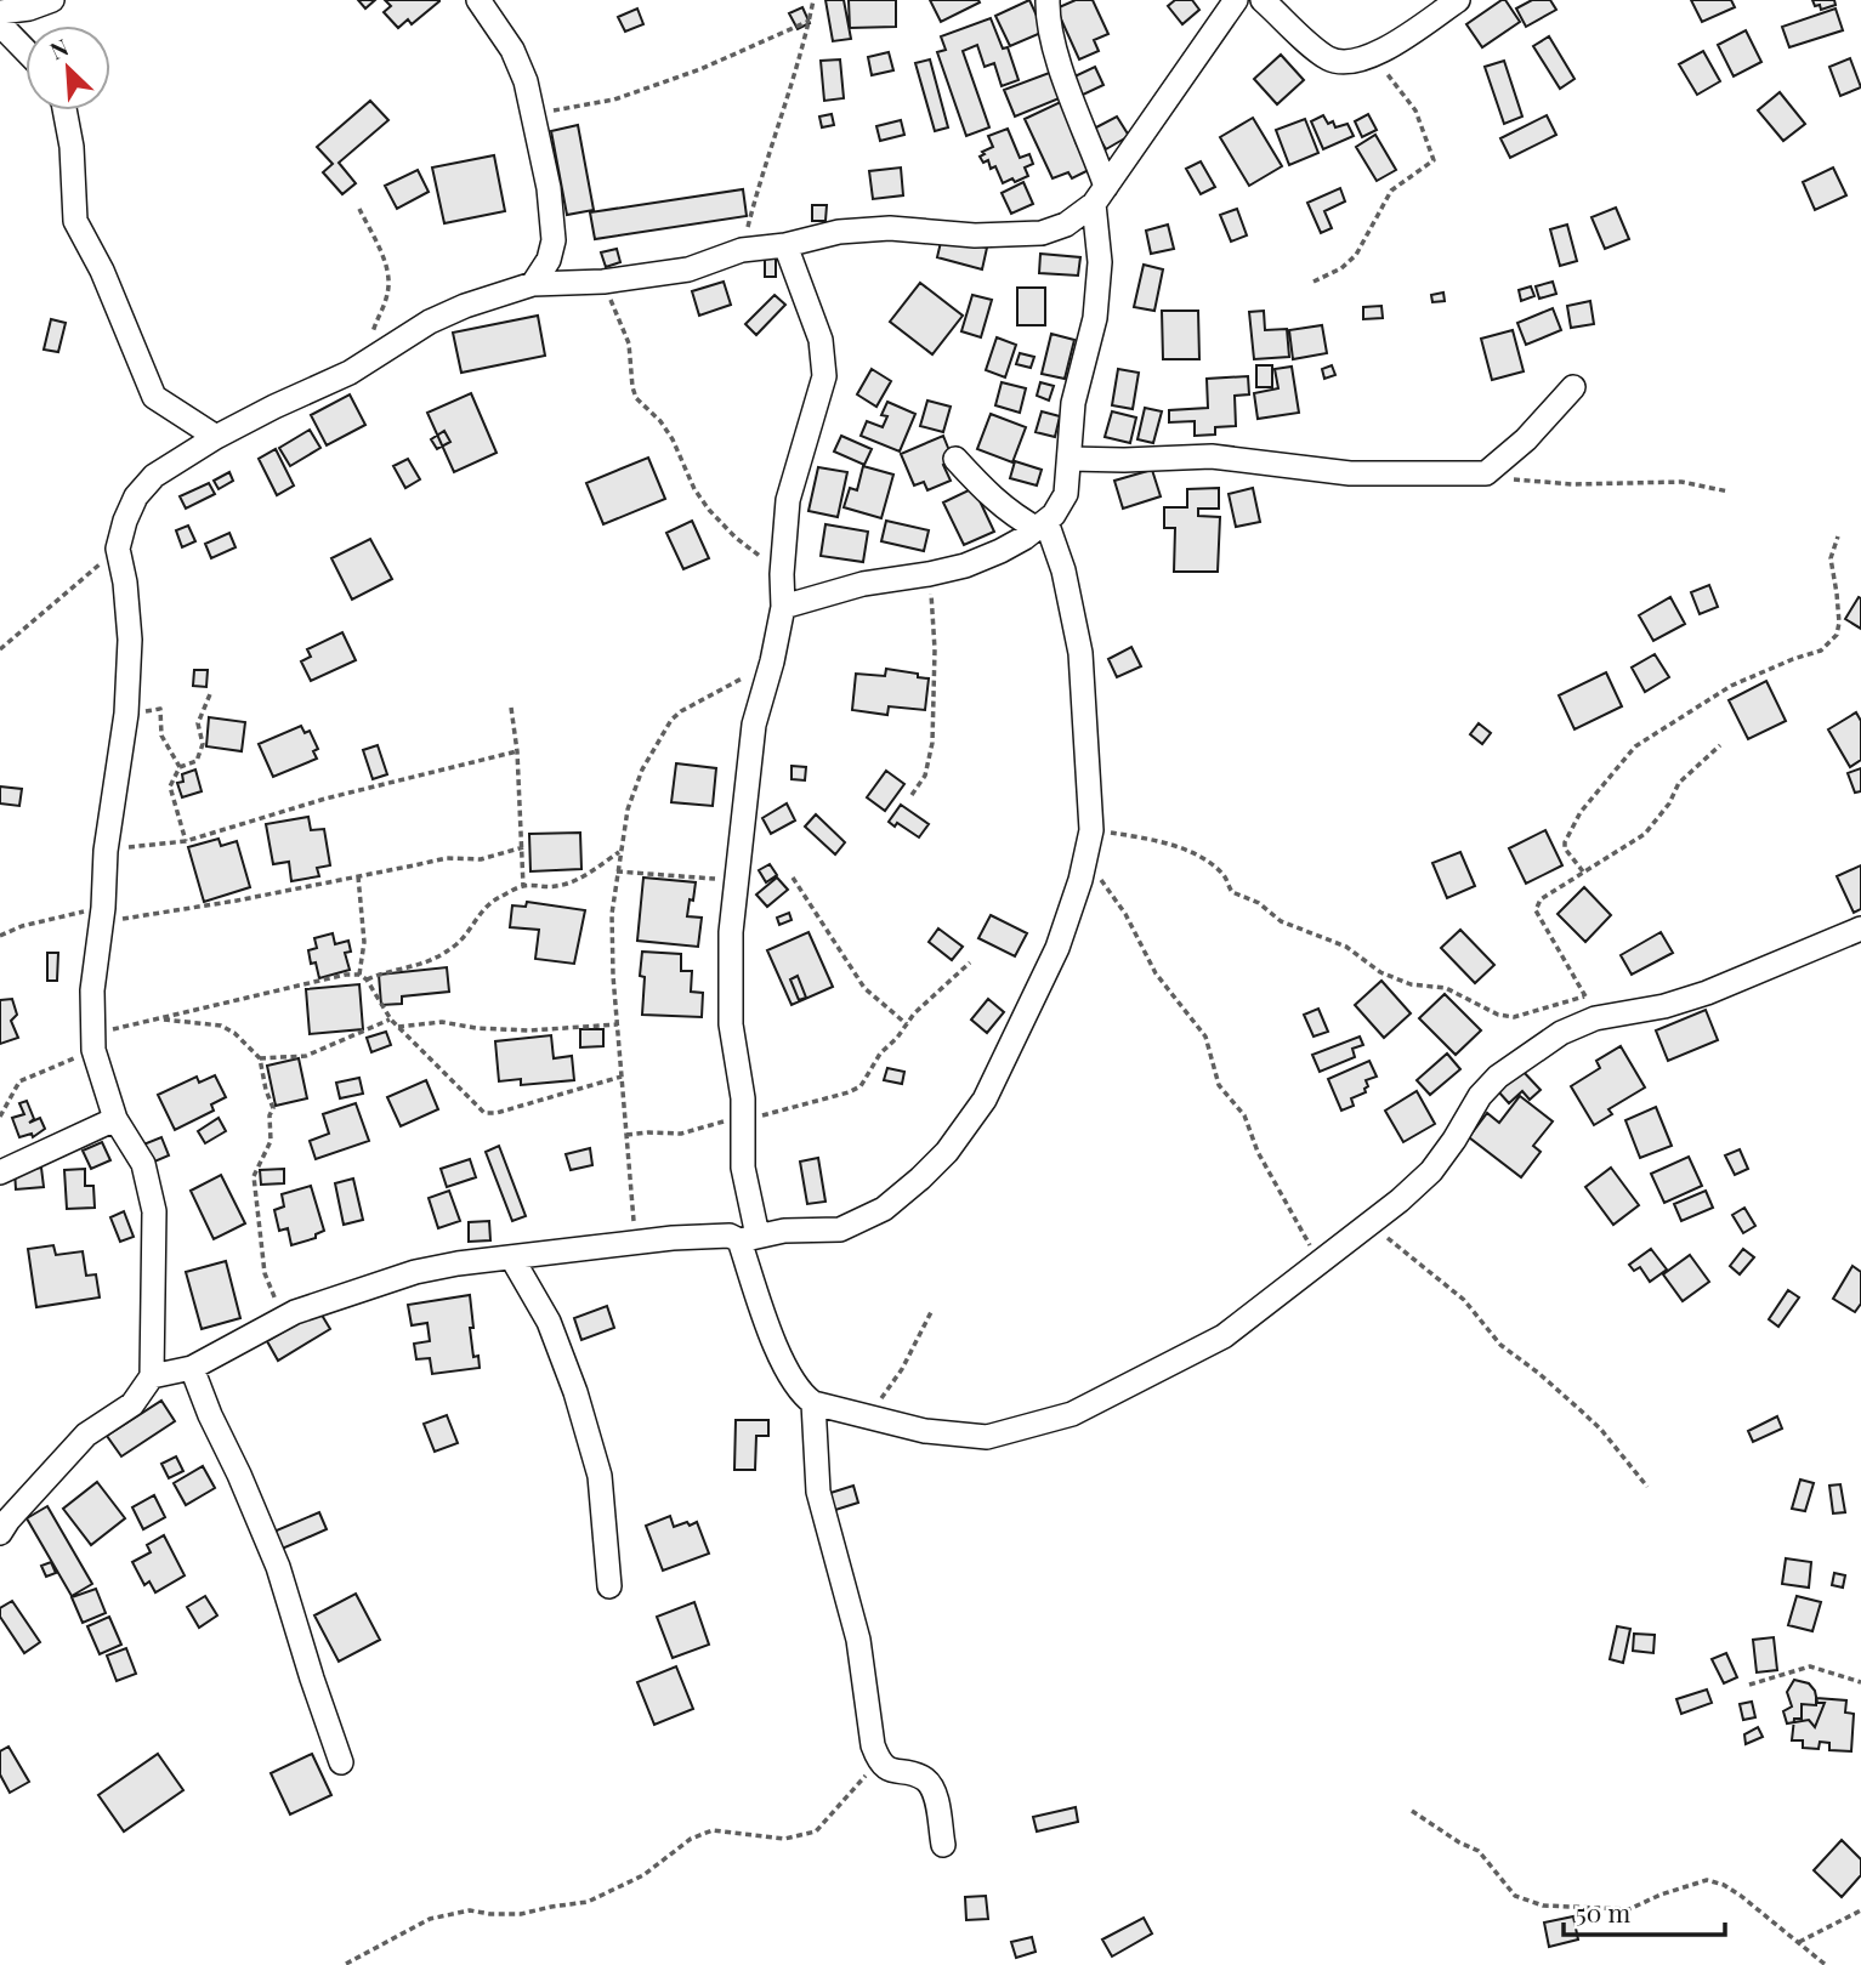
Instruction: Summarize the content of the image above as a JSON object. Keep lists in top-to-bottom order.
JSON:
{
  "scale_bar": "50 m",
  "north": "top left"
}
